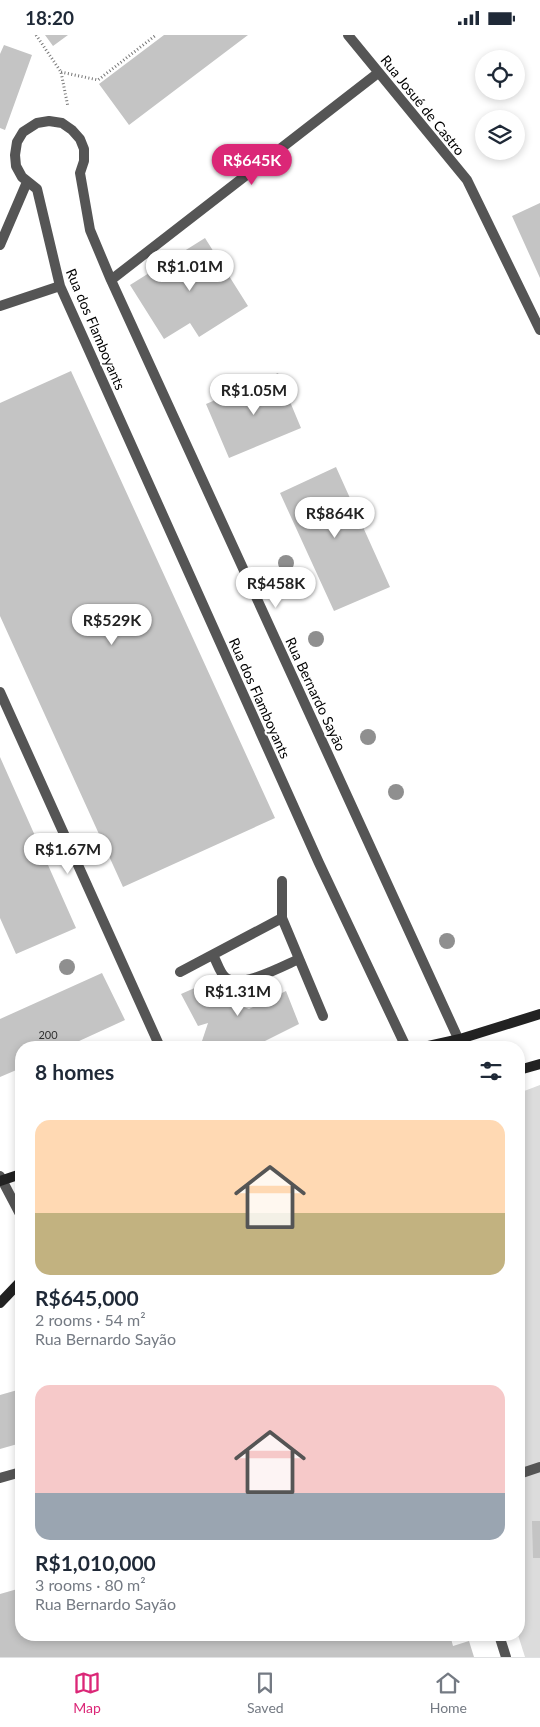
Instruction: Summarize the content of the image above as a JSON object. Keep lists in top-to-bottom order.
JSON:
{
  "streets": {
    "street": ["Rua Josué de Castro", "Rua dos Flamboyants", "Rua Bernardo Sayão"]
  },
  "house_numbers": ["200"],
  "page": {
    "status": "18:20",
    "price": [
      "R$645K",
      "R$1.01M",
      "R$1.05M",
      "R$864K",
      "R$458K",
      "R$529K",
      "R$1.67M",
      "R$1.31M"
    ],
    "heading": "8 homes",
    "list": [
      {
        "name": "R$645,000",
        "note": "2 rooms · 54 m² · Rua Bernardo Sayão"
      },
      {
        "name": "R$1,010,000",
        "note": "3 rooms · 80 m² · Rua Bernardo Sayão"
      }
    ],
    "tabs": ["Map", "Saved", "Home"]
  }
}
